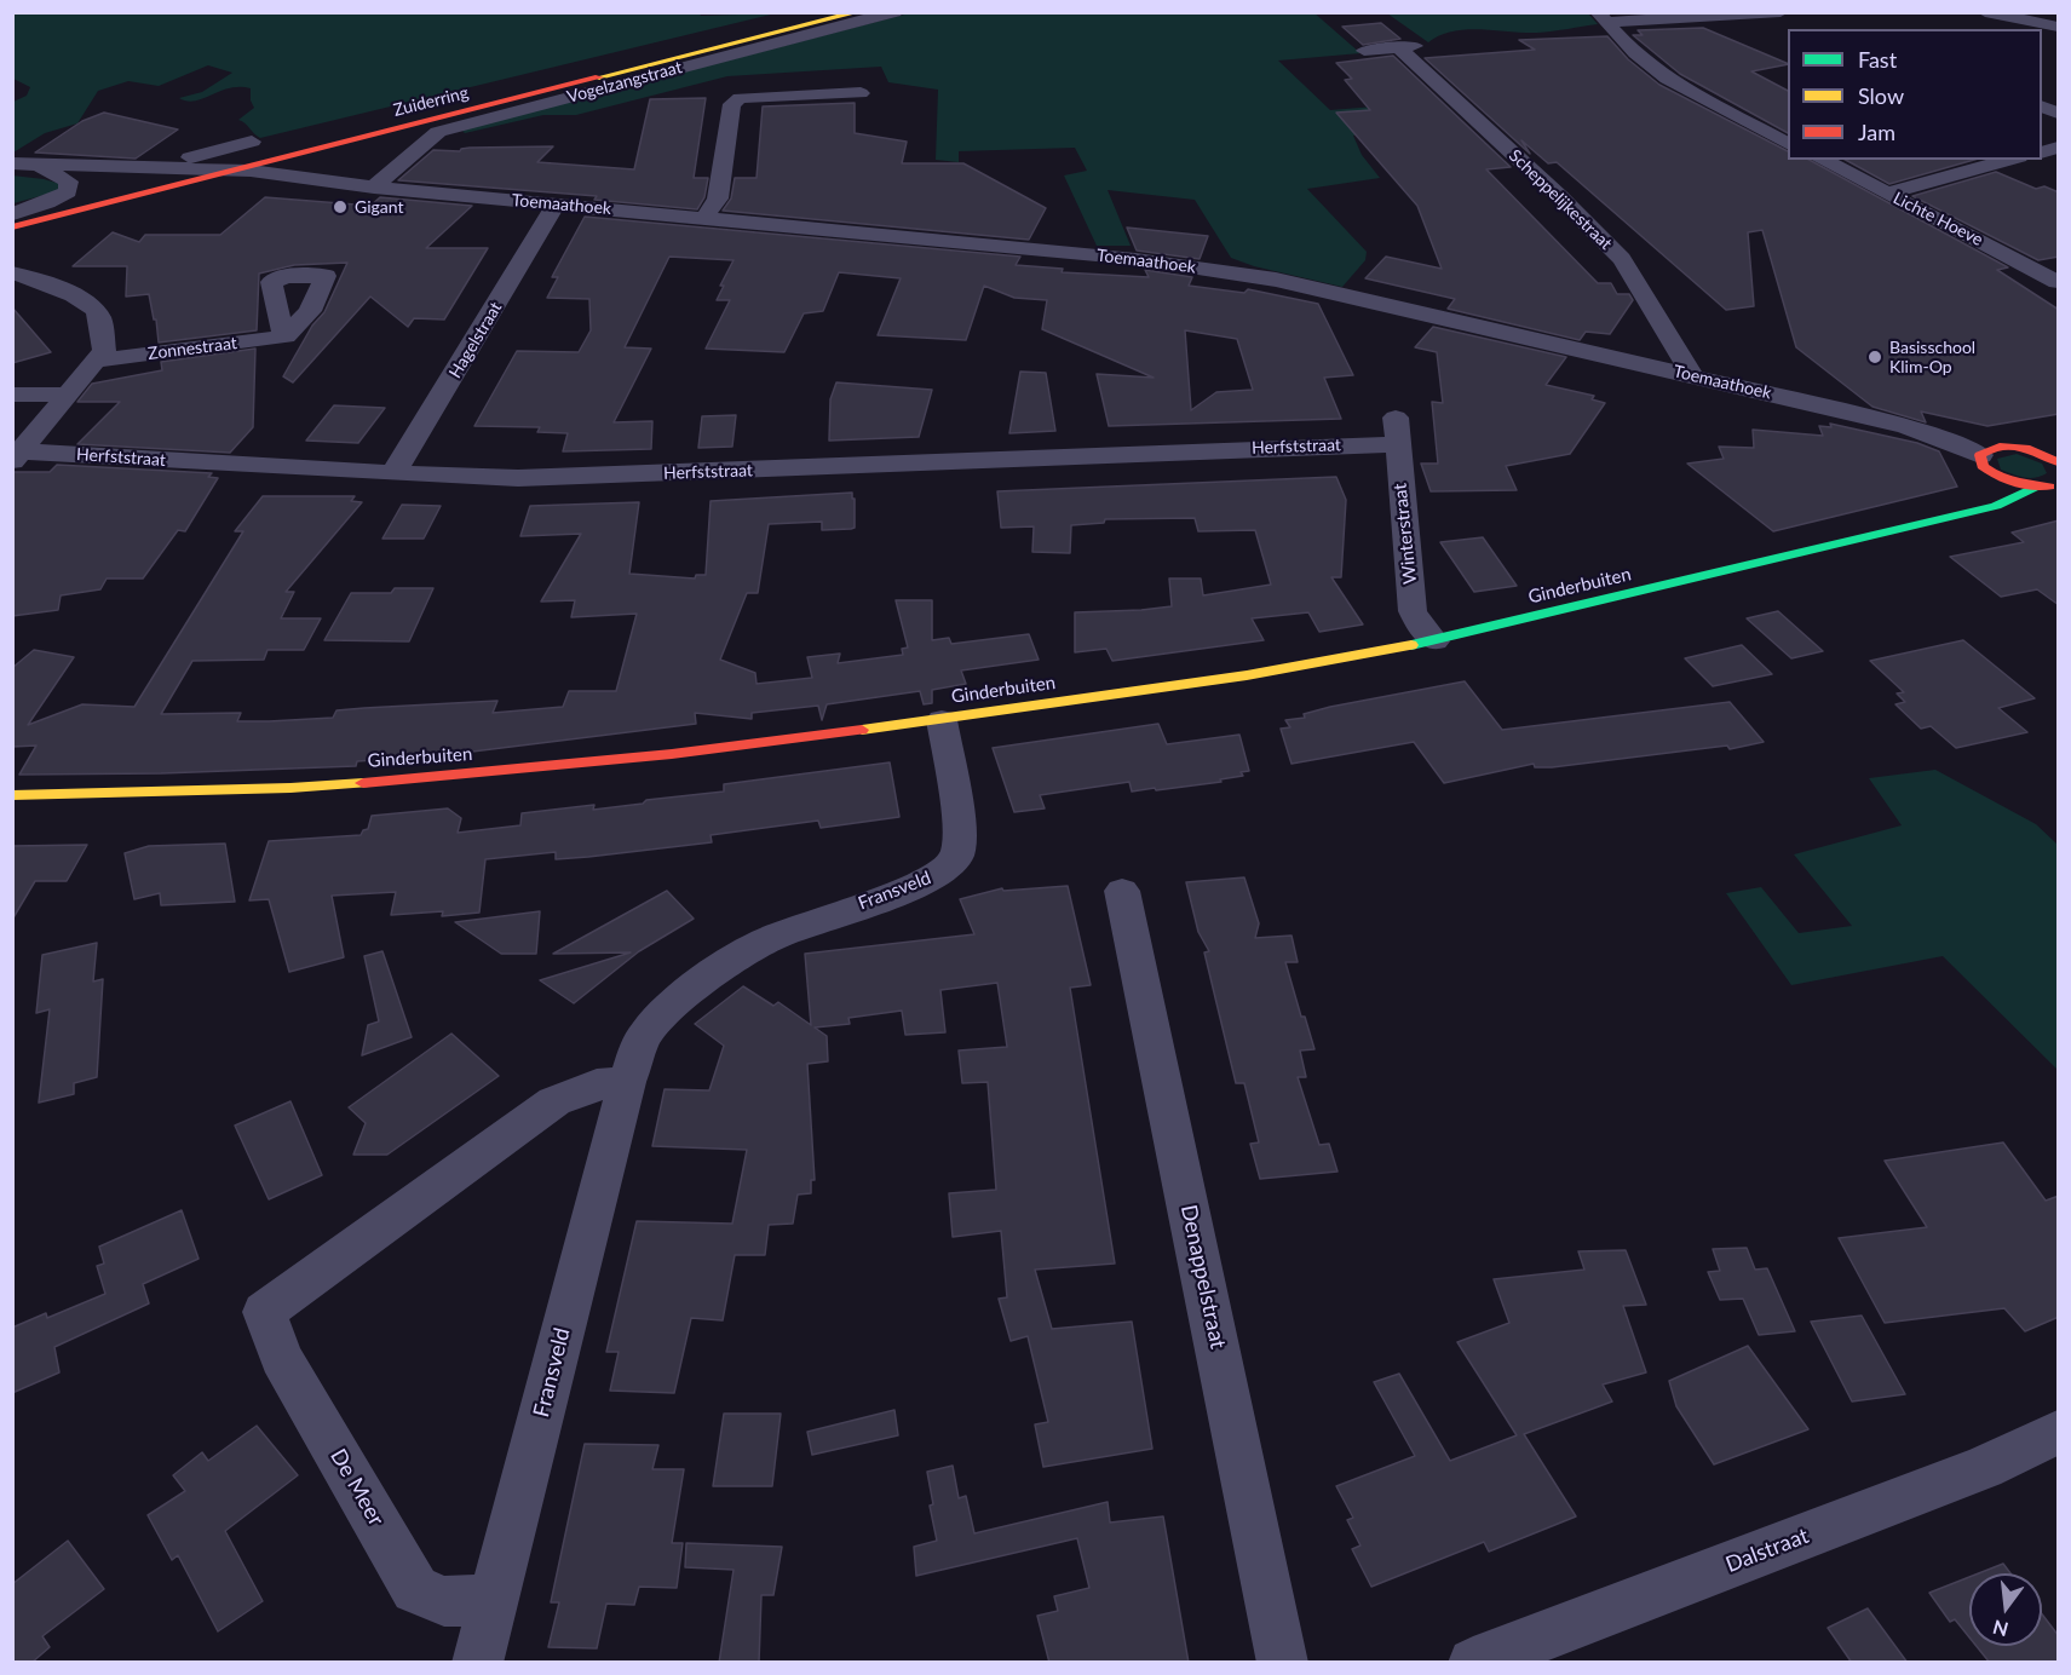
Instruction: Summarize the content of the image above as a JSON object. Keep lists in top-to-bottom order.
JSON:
{
  "streets": {
    "main road": ["Zuiderring", "Ginderbuiten"],
    "street": [
      "Vogelzangstraat",
      "Scheppelijkestraat",
      "Toemaathoek",
      "Lichte Hoeve",
      "Hagelstraat",
      "Zonnestraat",
      "Herfststraat",
      "Winterstraat",
      "Fransveld",
      "Denappelstraat",
      "De Meer",
      "Dalstraat"
    ]
  },
  "crossings": [
    ["Vogelzangstraat", "Toemaathoek"],
    ["Zuiderring", "Toemaathoek"],
    ["Scheppelijkestraat", "Toemaathoek"],
    ["Toemaathoek", "Hagelstraat"],
    ["Hagelstraat", "Herfststraat"],
    ["Herfststraat", "Winterstraat"],
    ["Winterstraat", "Ginderbuiten"],
    ["Ginderbuiten", "Fransveld"],
    ["Fransveld", "De Meer"]
  ],
  "places": ["Gigant", "Basisschool Klim-Op"],
  "legend": ["Fast", "Slow", "Jam"],
  "north": "bottom"
}
